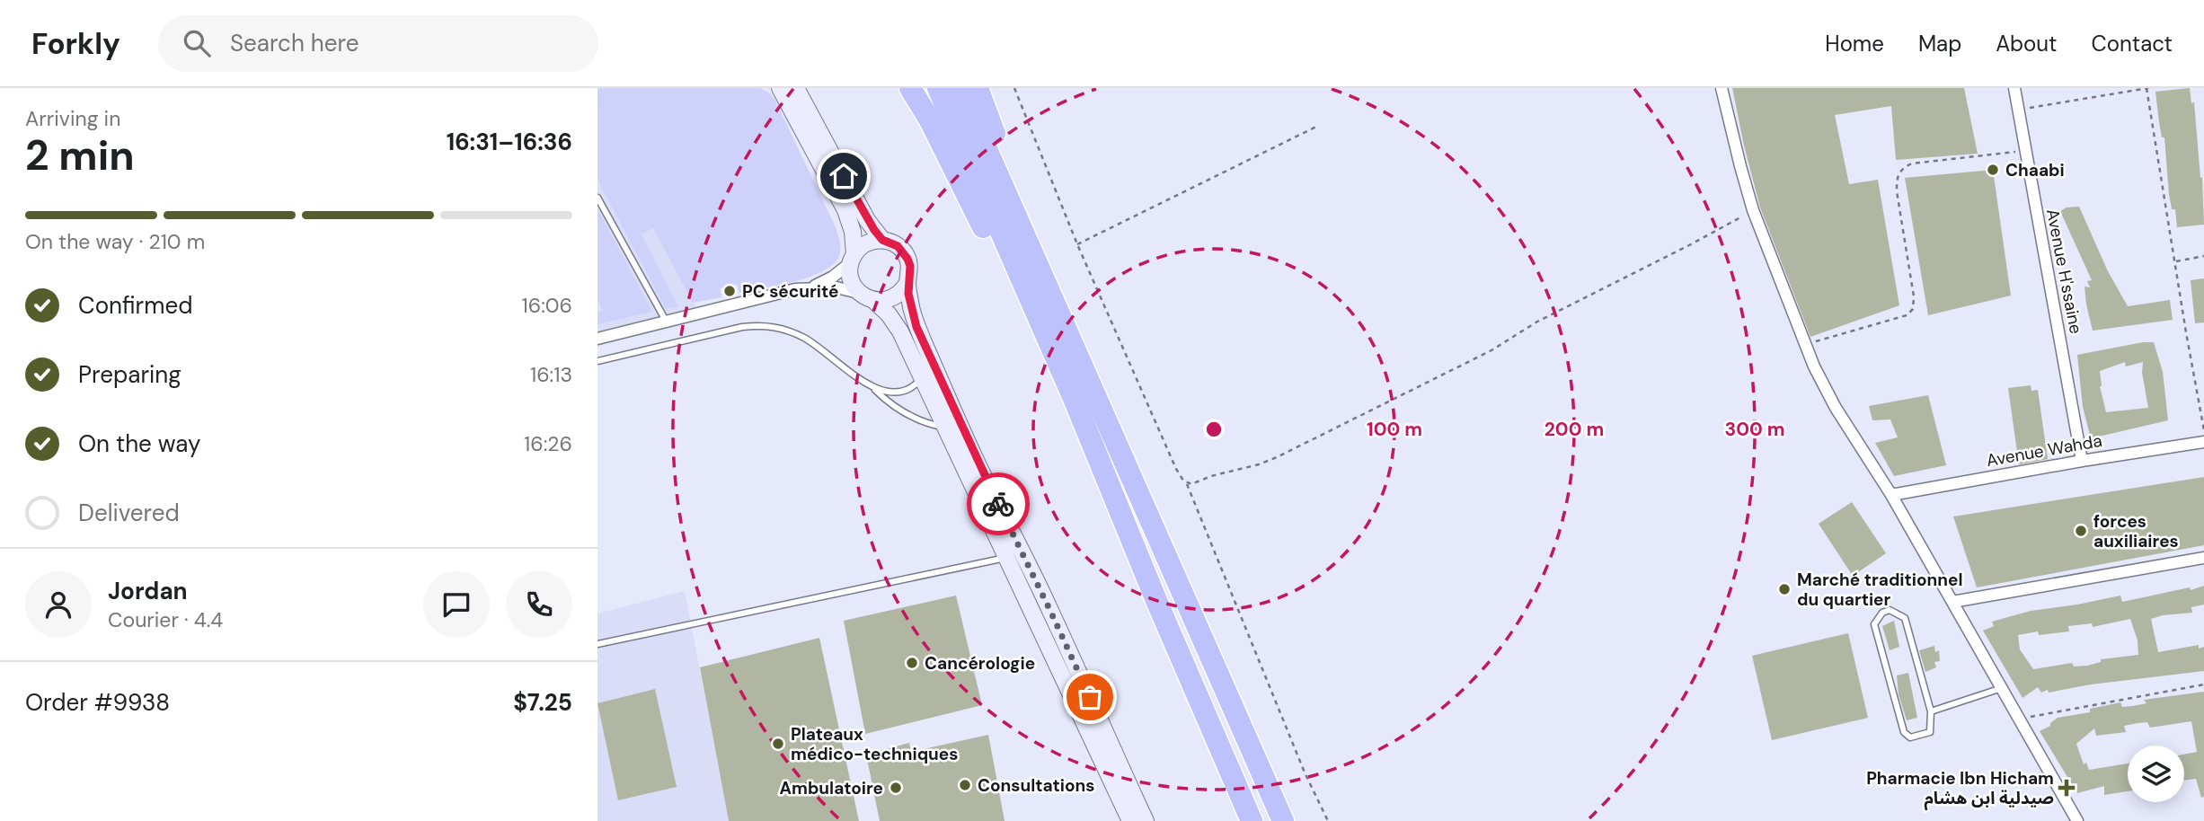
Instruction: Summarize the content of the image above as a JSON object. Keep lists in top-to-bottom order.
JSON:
{
  "streets": {
    "street": ["Avenue H'ssaine", "Avenue Wahda"]
  },
  "crossings": [
    ["Avenue H'ssaine", "Avenue Wahda"]
  ],
  "places": {
    "other": [
      "Chaabi",
      "PC sécurité",
      "forces auxiliaires",
      "Marché traditionnel du quartier",
      "Cancérologie",
      "Plateaux médico-techniques",
      "Consultations",
      "Ambulatoire"
    ],
    "health": ["Pharmacie Ibn Hicham صيدلية ابن هشام"]
  },
  "page": {
    "header": "Forkly",
    "search": "Search here",
    "nav": [
      "Home",
      "Map",
      "About",
      "Contact"
    ],
    "heading": ["2 min", "Arriving in", "16:31–16:36"],
    "panel": [
      "Jordan",
      "Courier · 4.4",
      "Order #9938",
      "$7.25"
    ],
    "bar": "On the way · 210 m",
    "list": [
      ["Confirmed", "16:06"],
      ["Preparing", "16:13"],
      ["On the way", "16:26"],
      "Delivered"
    ]
  },
  "rings": ["100 m", "200 m", "300 m"]
}
